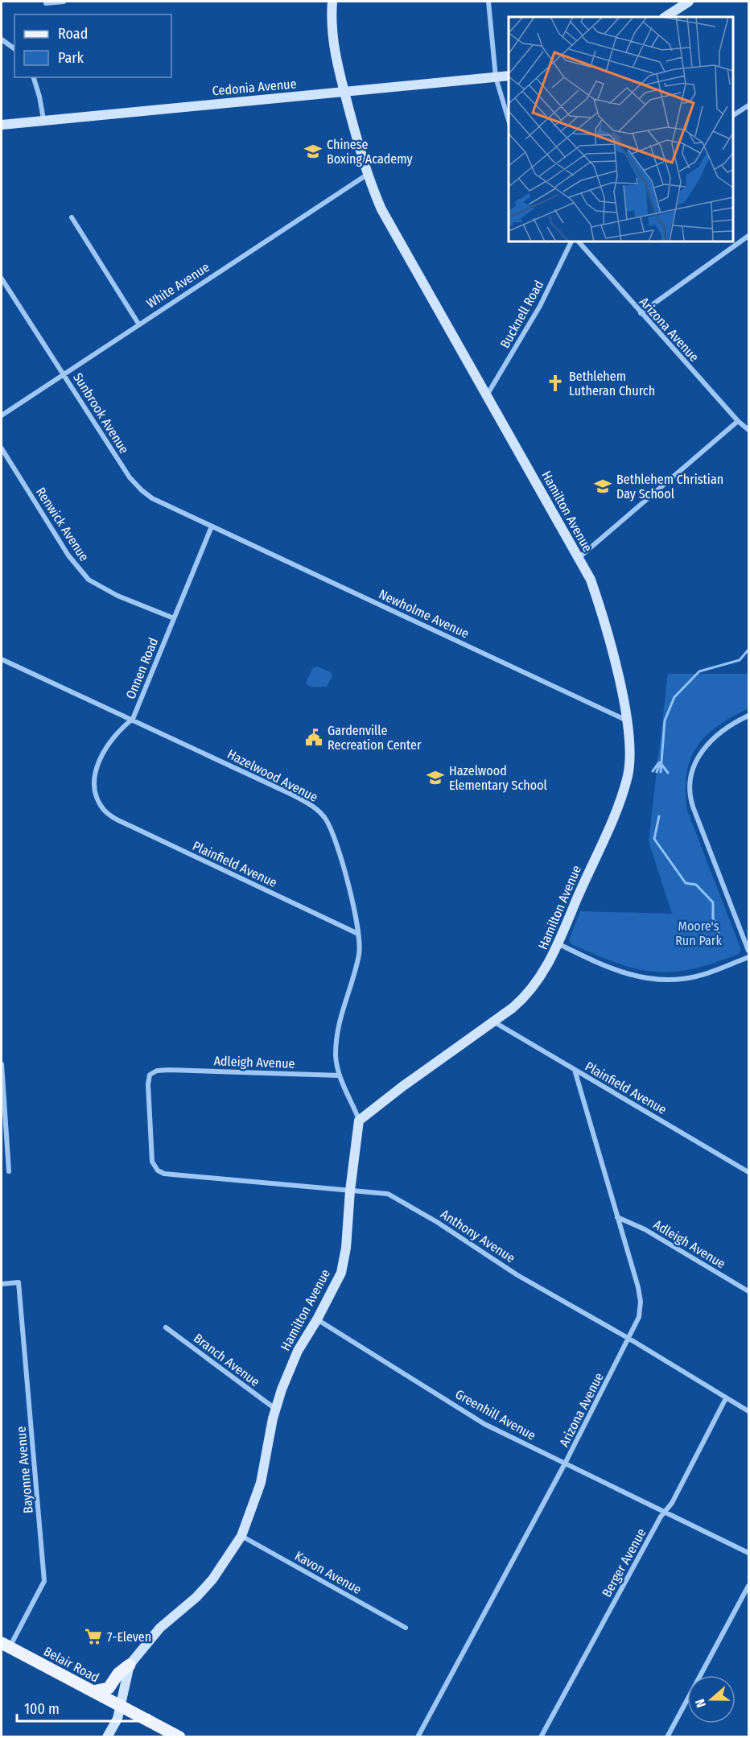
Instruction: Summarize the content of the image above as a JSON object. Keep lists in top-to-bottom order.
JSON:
{
  "streets": {
    "main road": ["Belair Road"],
    "street": [
      "Cedonia Avenue",
      "White Avenue",
      "Bucknell Road",
      "Arizona Avenue",
      "Sunbrook Avenue",
      "Hamilton Avenue",
      "Renwick Avenue",
      "Newholme Avenue",
      "Onnen Road",
      "Hazelwood Avenue",
      "Plainfield Avenue",
      "Adleigh Avenue",
      "Anthony Avenue",
      "Branch Avenue",
      "Greenhill Avenue",
      "Bayonne Avenue",
      "Berger Avenue",
      "Kavon Avenue"
    ]
  },
  "crossings": [
    ["Cedonia Avenue", "Hamilton Avenue"],
    ["White Avenue", "Sunbrook Avenue"],
    ["White Avenue", "Hamilton Avenue"],
    ["Bucknell Road", "Hamilton Avenue"],
    ["Arizona Avenue", "Plainfield Avenue"],
    ["Arizona Avenue", "Adleigh Avenue"],
    ["Arizona Avenue", "Anthony Avenue"],
    ["Arizona Avenue", "Greenhill Avenue"],
    ["Sunbrook Avenue", "Newholme Avenue"],
    ["Sunbrook Avenue", "Onnen Road"],
    ["Hamilton Avenue", "Newholme Avenue"],
    ["Hamilton Avenue", "Hazelwood Avenue"],
    ["Hamilton Avenue", "Plainfield Avenue"],
    ["Hamilton Avenue", "Anthony Avenue"],
    ["Hamilton Avenue", "Branch Avenue"],
    ["Hamilton Avenue", "Greenhill Avenue"],
    ["Hamilton Avenue", "Kavon Avenue"],
    ["Hamilton Avenue", "Belair Road"],
    ["Renwick Avenue", "Onnen Road"],
    ["Newholme Avenue", "Onnen Road"],
    ["Onnen Road", "Hazelwood Avenue"],
    ["Onnen Road", "Plainfield Avenue"],
    ["Hazelwood Avenue", "Plainfield Avenue"],
    ["Hazelwood Avenue", "Adleigh Avenue"],
    ["Adleigh Avenue", "Anthony Avenue"],
    ["Anthony Avenue", "Berger Avenue"],
    ["Greenhill Avenue", "Berger Avenue"],
    ["Bayonne Avenue", "Belair Road"]
  ],
  "parks": ["Moore's Run Park"],
  "places": {
    "school or university": ["Chinese Boxing Academy", "Bethlehem Christian Day School", "Hazelwood Elementary School"],
    "church": ["Bethlehem Lutheran Church"],
    "public building": ["Gardenville Recreation Center"],
    "supermarket": ["7-Eleven"]
  },
  "legend": ["Road", "Park"],
  "scale_bar": "100 m",
  "north": "left"
}
